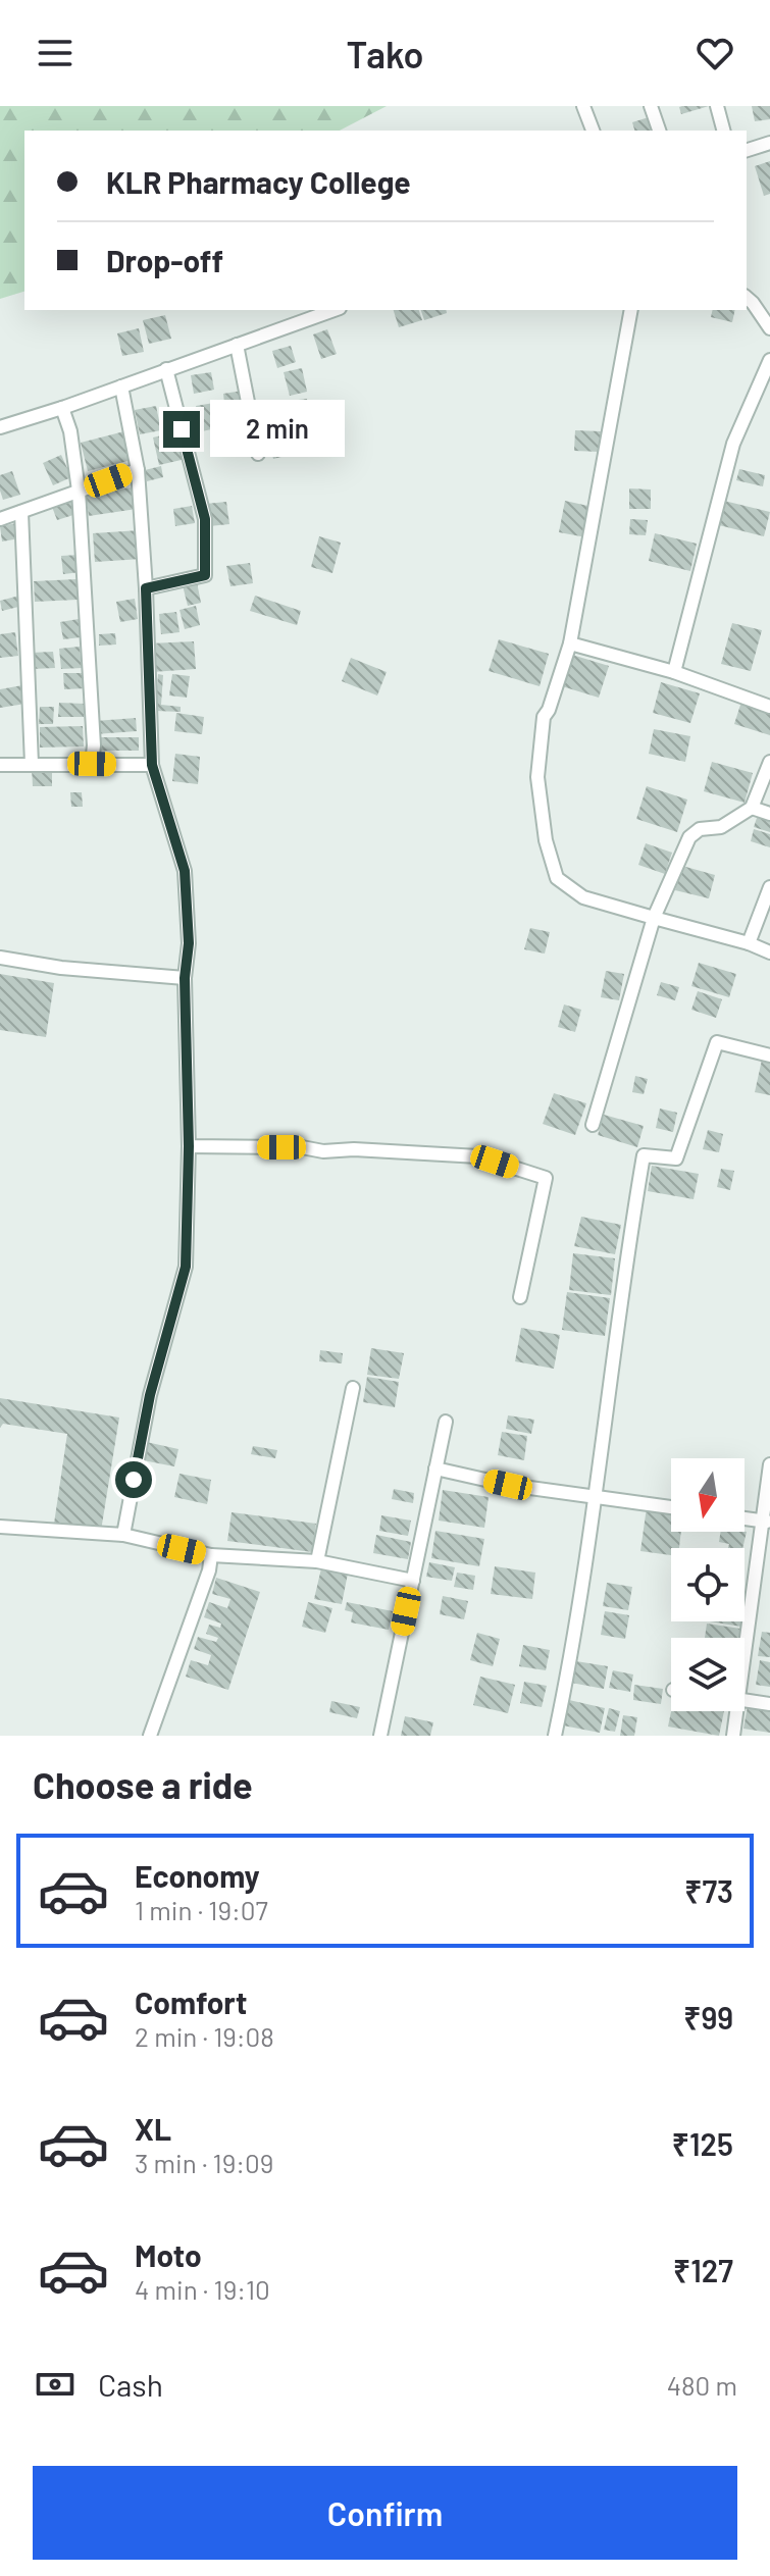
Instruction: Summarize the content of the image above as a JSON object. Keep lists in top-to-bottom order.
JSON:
{
  "north": "bottom",
  "page": {
    "header": "Tako",
    "banner": ["KLR Pharmacy College", "Drop-off"],
    "bubble": "2 min",
    "heading": "Choose a ride",
    "list": [
      {
        "name": "Economy",
        "note": "1 min · 19:07",
        "value": "₹73"
      },
      {
        "name": "Comfort",
        "note": "2 min · 19:08",
        "value": "₹99"
      },
      {
        "name": "XL",
        "note": "3 min · 19:09",
        "value": "₹125"
      },
      {
        "name": "Moto",
        "note": "4 min · 19:10",
        "value": "₹127"
      }
    ],
    "pay": ["Cash", "480 m"],
    "buttons": "Confirm"
  }
}
